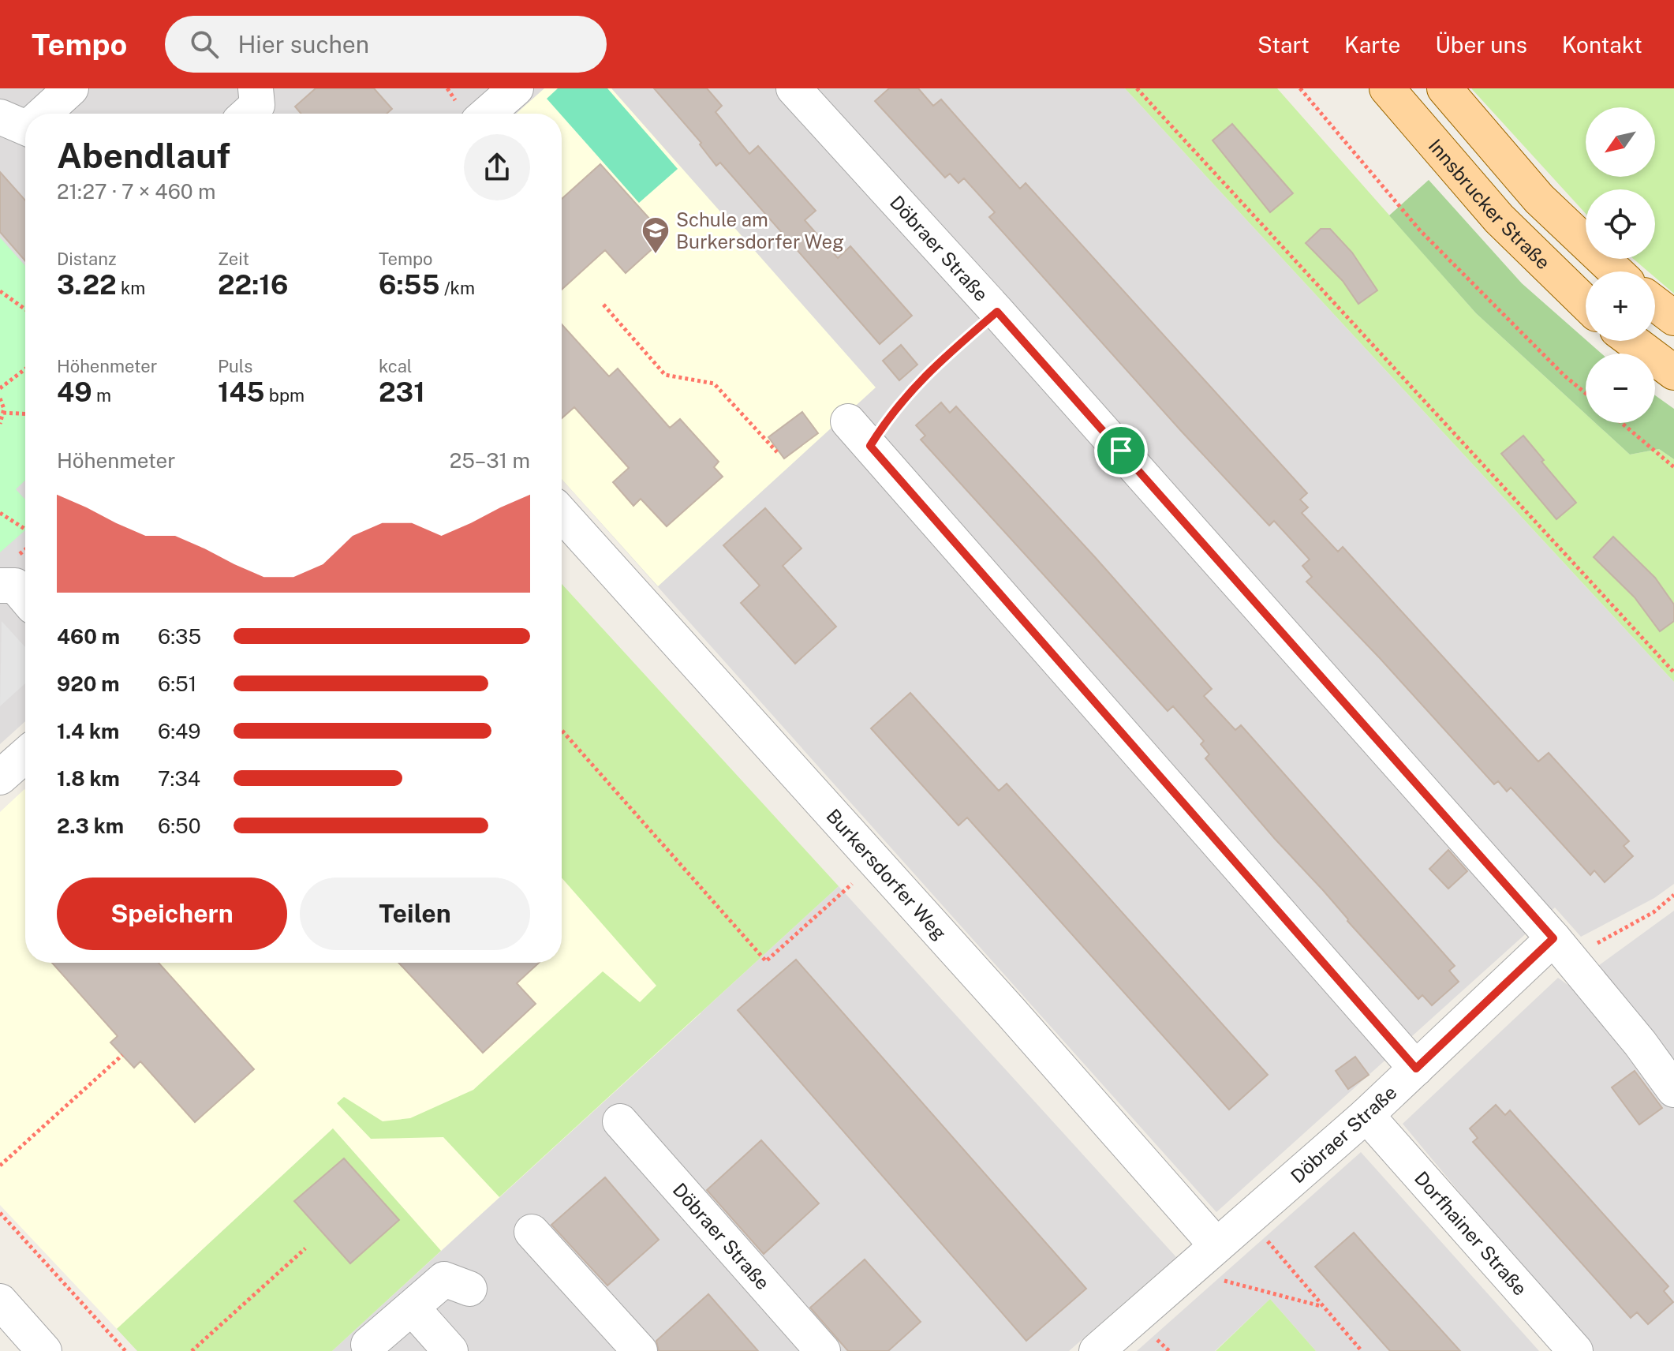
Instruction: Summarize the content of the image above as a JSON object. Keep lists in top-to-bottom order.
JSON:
{
  "streets": {
    "main road": ["Innsbrucker Straße"],
    "street": ["Döbraer Straße", "Burkersdorfer Weg", "Dorfhainer Straße"]
  },
  "crossings": [
    ["Döbraer Straße", "Burkersdorfer Weg"],
    ["Döbraer Straße", "Dorfhainer Straße"]
  ],
  "places": {
    "school or university": ["Schule am Burkersdorfer Weg"]
  },
  "north": "bottom left",
  "page": {
    "header": "Tempo",
    "search": "Hier suchen",
    "nav": [
      "Start",
      "Karte",
      "Über uns",
      "Kontakt"
    ],
    "map_buttons": ["+", "−"],
    "heading": ["Abendlauf", "21:27 · 7 × 460 m"],
    "stats": [
      ["Distanz", "3.22 km"],
      ["Zeit", "22:16"],
      ["Tempo", "6:55 /km"],
      ["Höhenmeter", "49 m"],
      ["Puls", "145 bpm"],
      ["kcal", "231"]
    ],
    "chart": ["Höhenmeter", "25–31 m"],
    "list": [
      {
        "name": "460 m",
        "note": "6:35"
      },
      {
        "name": "920 m",
        "note": "6:51"
      },
      {
        "name": "1.4 km",
        "note": "6:49"
      },
      {
        "name": "1.8 km",
        "note": "7:34"
      },
      {
        "name": "2.3 km",
        "note": "6:50"
      }
    ],
    "buttons": ["Speichern", "Teilen"]
  }
}
